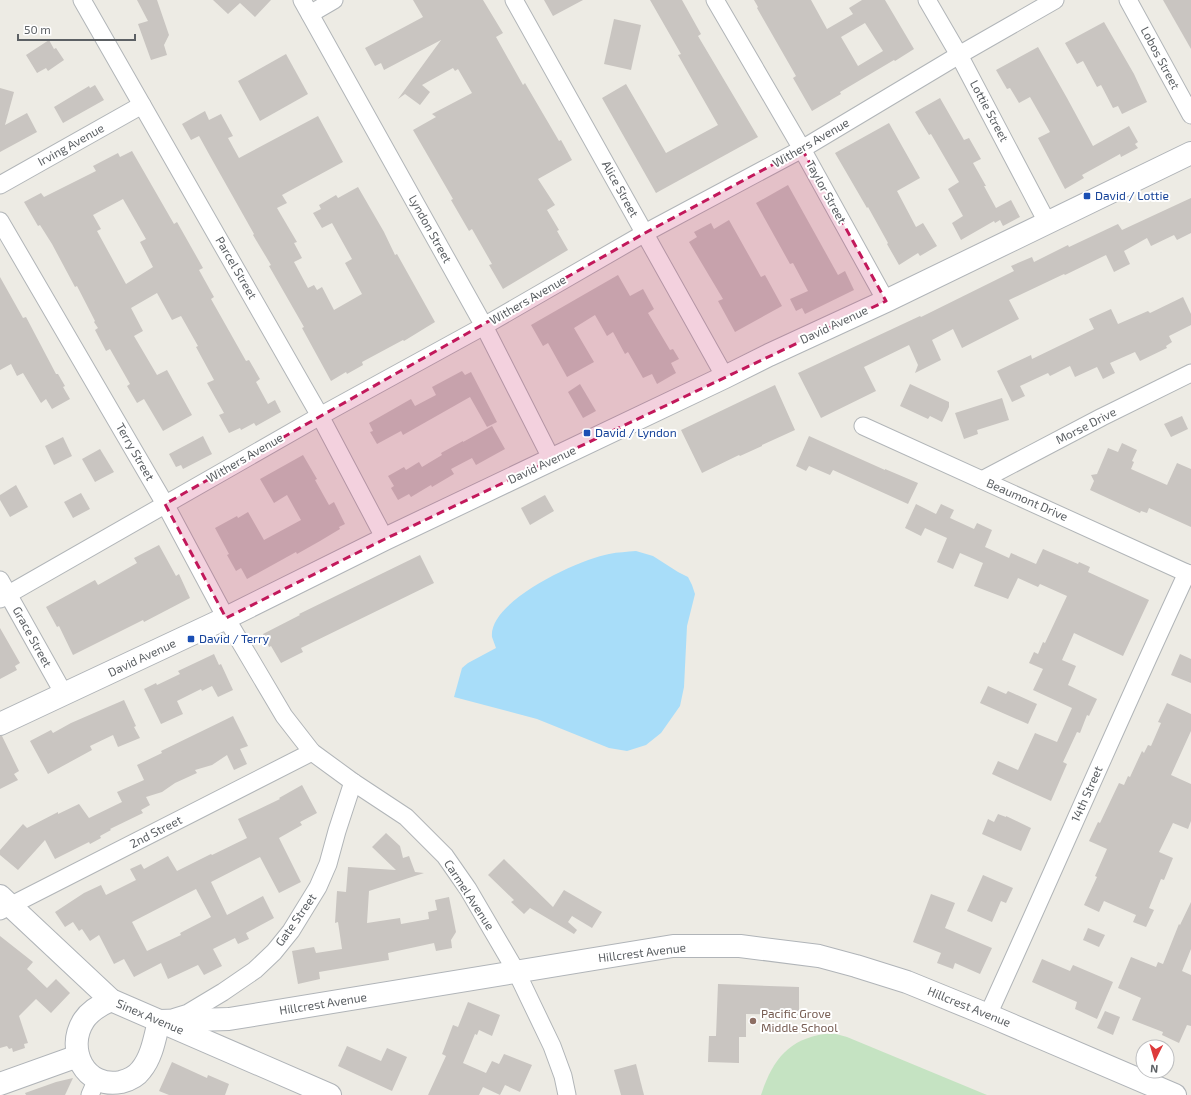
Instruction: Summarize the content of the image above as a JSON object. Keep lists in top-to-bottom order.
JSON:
{
  "streets": {
    "street": [
      "Lobos Street",
      "Lottie Street",
      "Withers Avenue",
      "Irving Avenue",
      "Alice Street",
      "Taylor Street",
      "Lyndon Street",
      "Parcel Street",
      "David Avenue",
      "Morse Drive",
      "Terry Street",
      "Beaumont Drive",
      "Grace Street",
      "14th Street",
      "2nd Street",
      "Carmel Avenue",
      "Gate Street",
      "Hillcrest Avenue",
      "Sinex Avenue"
    ]
  },
  "crossings": [
    ["Lottie Street", "Withers Avenue"],
    ["Lottie Street", "David Avenue"],
    ["Withers Avenue", "Alice Street"],
    ["Withers Avenue", "Taylor Street"],
    ["Withers Avenue", "Lyndon Street"],
    ["Withers Avenue", "Parcel Street"],
    ["Withers Avenue", "Terry Street"],
    ["Withers Avenue", "Grace Street"],
    ["Irving Avenue", "Parcel Street"],
    ["Alice Street", "David Avenue"],
    ["Taylor Street", "David Avenue"],
    ["Lyndon Street", "David Avenue"],
    ["Parcel Street", "David Avenue"],
    ["David Avenue", "Terry Street"],
    ["David Avenue", "Grace Street"],
    ["Morse Drive", "Beaumont Drive"],
    ["Terry Street", "Carmel Avenue"],
    ["Beaumont Drive", "14th Street"],
    ["14th Street", "Hillcrest Avenue"],
    ["2nd Street", "Carmel Avenue"],
    ["2nd Street", "Sinex Avenue"],
    ["Carmel Avenue", "Gate Street"],
    ["Carmel Avenue", "Hillcrest Avenue"],
    ["Gate Street", "Hillcrest Avenue"],
    ["Gate Street", "Sinex Avenue"],
    ["Hillcrest Avenue", "Sinex Avenue"]
  ],
  "places": {
    "transit": ["David / Lottie", "David / Lyndon", "David / Terry"],
    "other": ["Pacific Grove Middle School"]
  },
  "scale_bar": "50 m",
  "north": "bottom"
}
